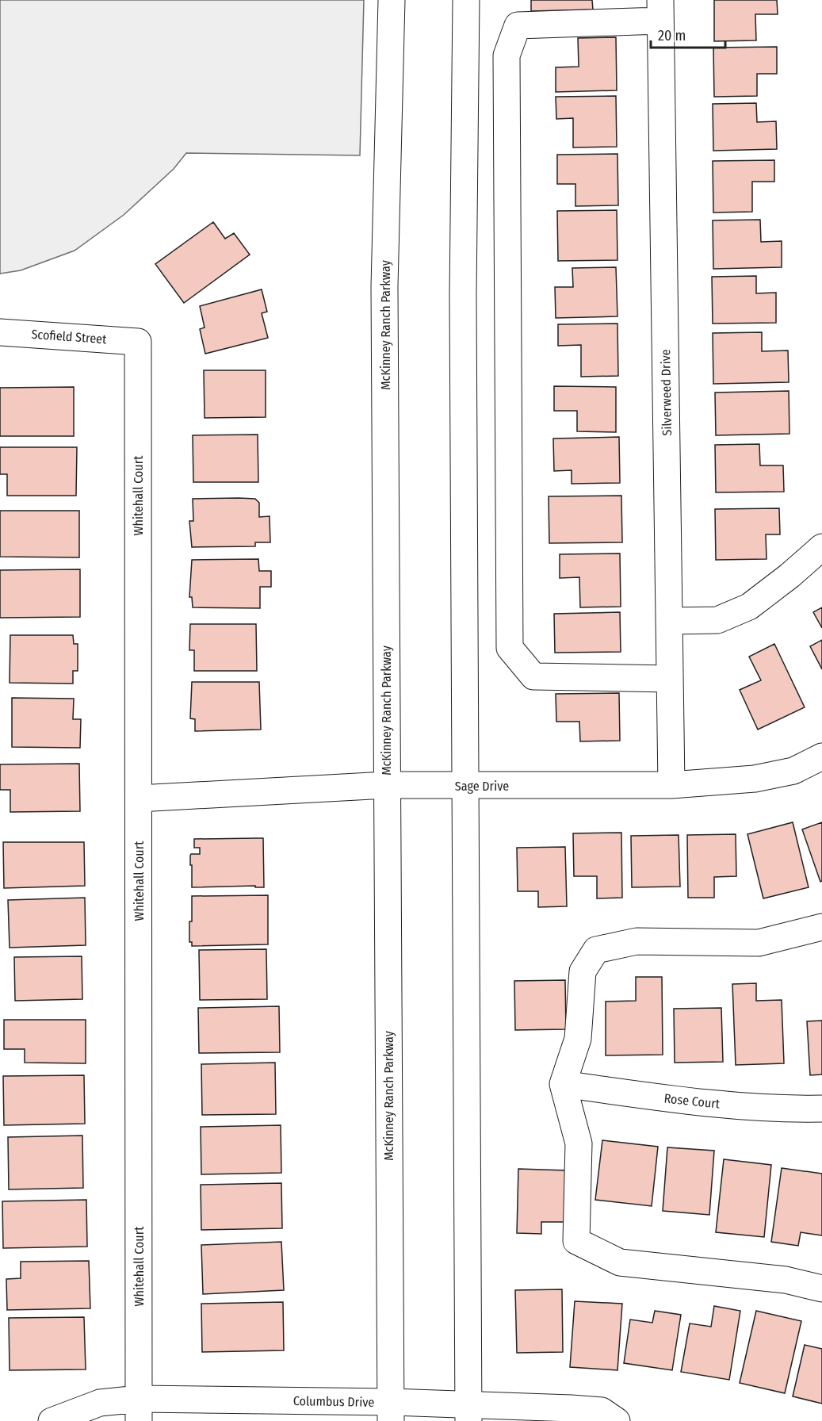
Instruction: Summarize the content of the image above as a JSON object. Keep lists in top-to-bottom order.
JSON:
{
  "streets": {
    "street": [
      "McKinney Ranch Parkway",
      "Scofield Street",
      "Silverweed Drive",
      "Whitehall Court",
      "Sage Drive",
      "Rose Court",
      "Columbus Drive"
    ]
  },
  "crossings": [
    ["McKinney Ranch Parkway", "Sage Drive"],
    ["McKinney Ranch Parkway", "Columbus Drive"],
    ["Scofield Street", "Whitehall Court"],
    ["Silverweed Drive", "Sage Drive"],
    ["Whitehall Court", "Sage Drive"],
    ["Whitehall Court", "Columbus Drive"]
  ],
  "scale_bar": "20 m"
}
